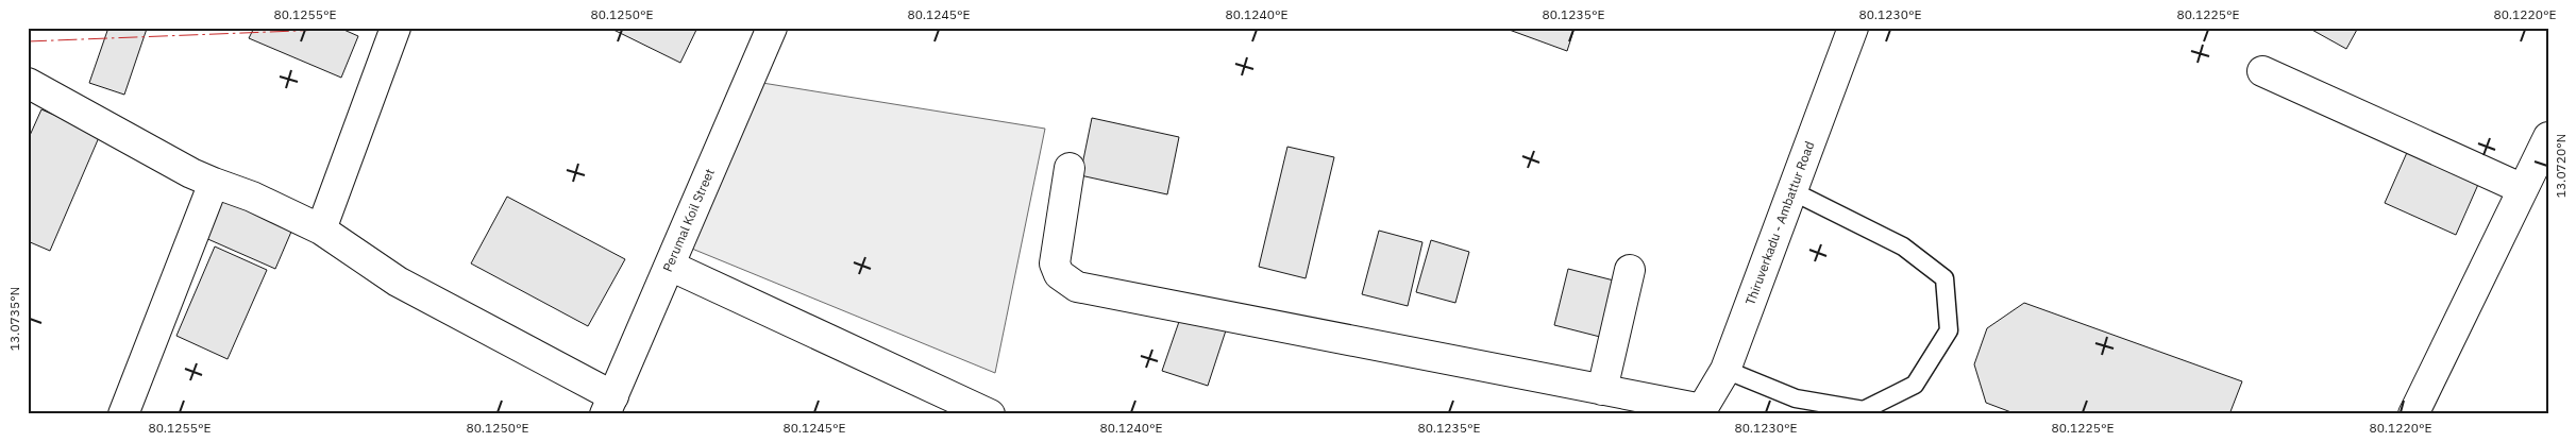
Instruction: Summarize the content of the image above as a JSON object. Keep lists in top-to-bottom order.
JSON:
{
  "streets": {
    "street": ["Perumal Koil Street", "Thiruverkadu - Ambattur Road"]
  },
  "coordinates": [
    "80.1255°E",
    "80.1250°E",
    "80.1245°E",
    "80.1240°E",
    "80.1235°E",
    "80.1230°E",
    "80.1225°E",
    "80.1220°E",
    "13.0720°N",
    "13.0735°N"
  ]
}
